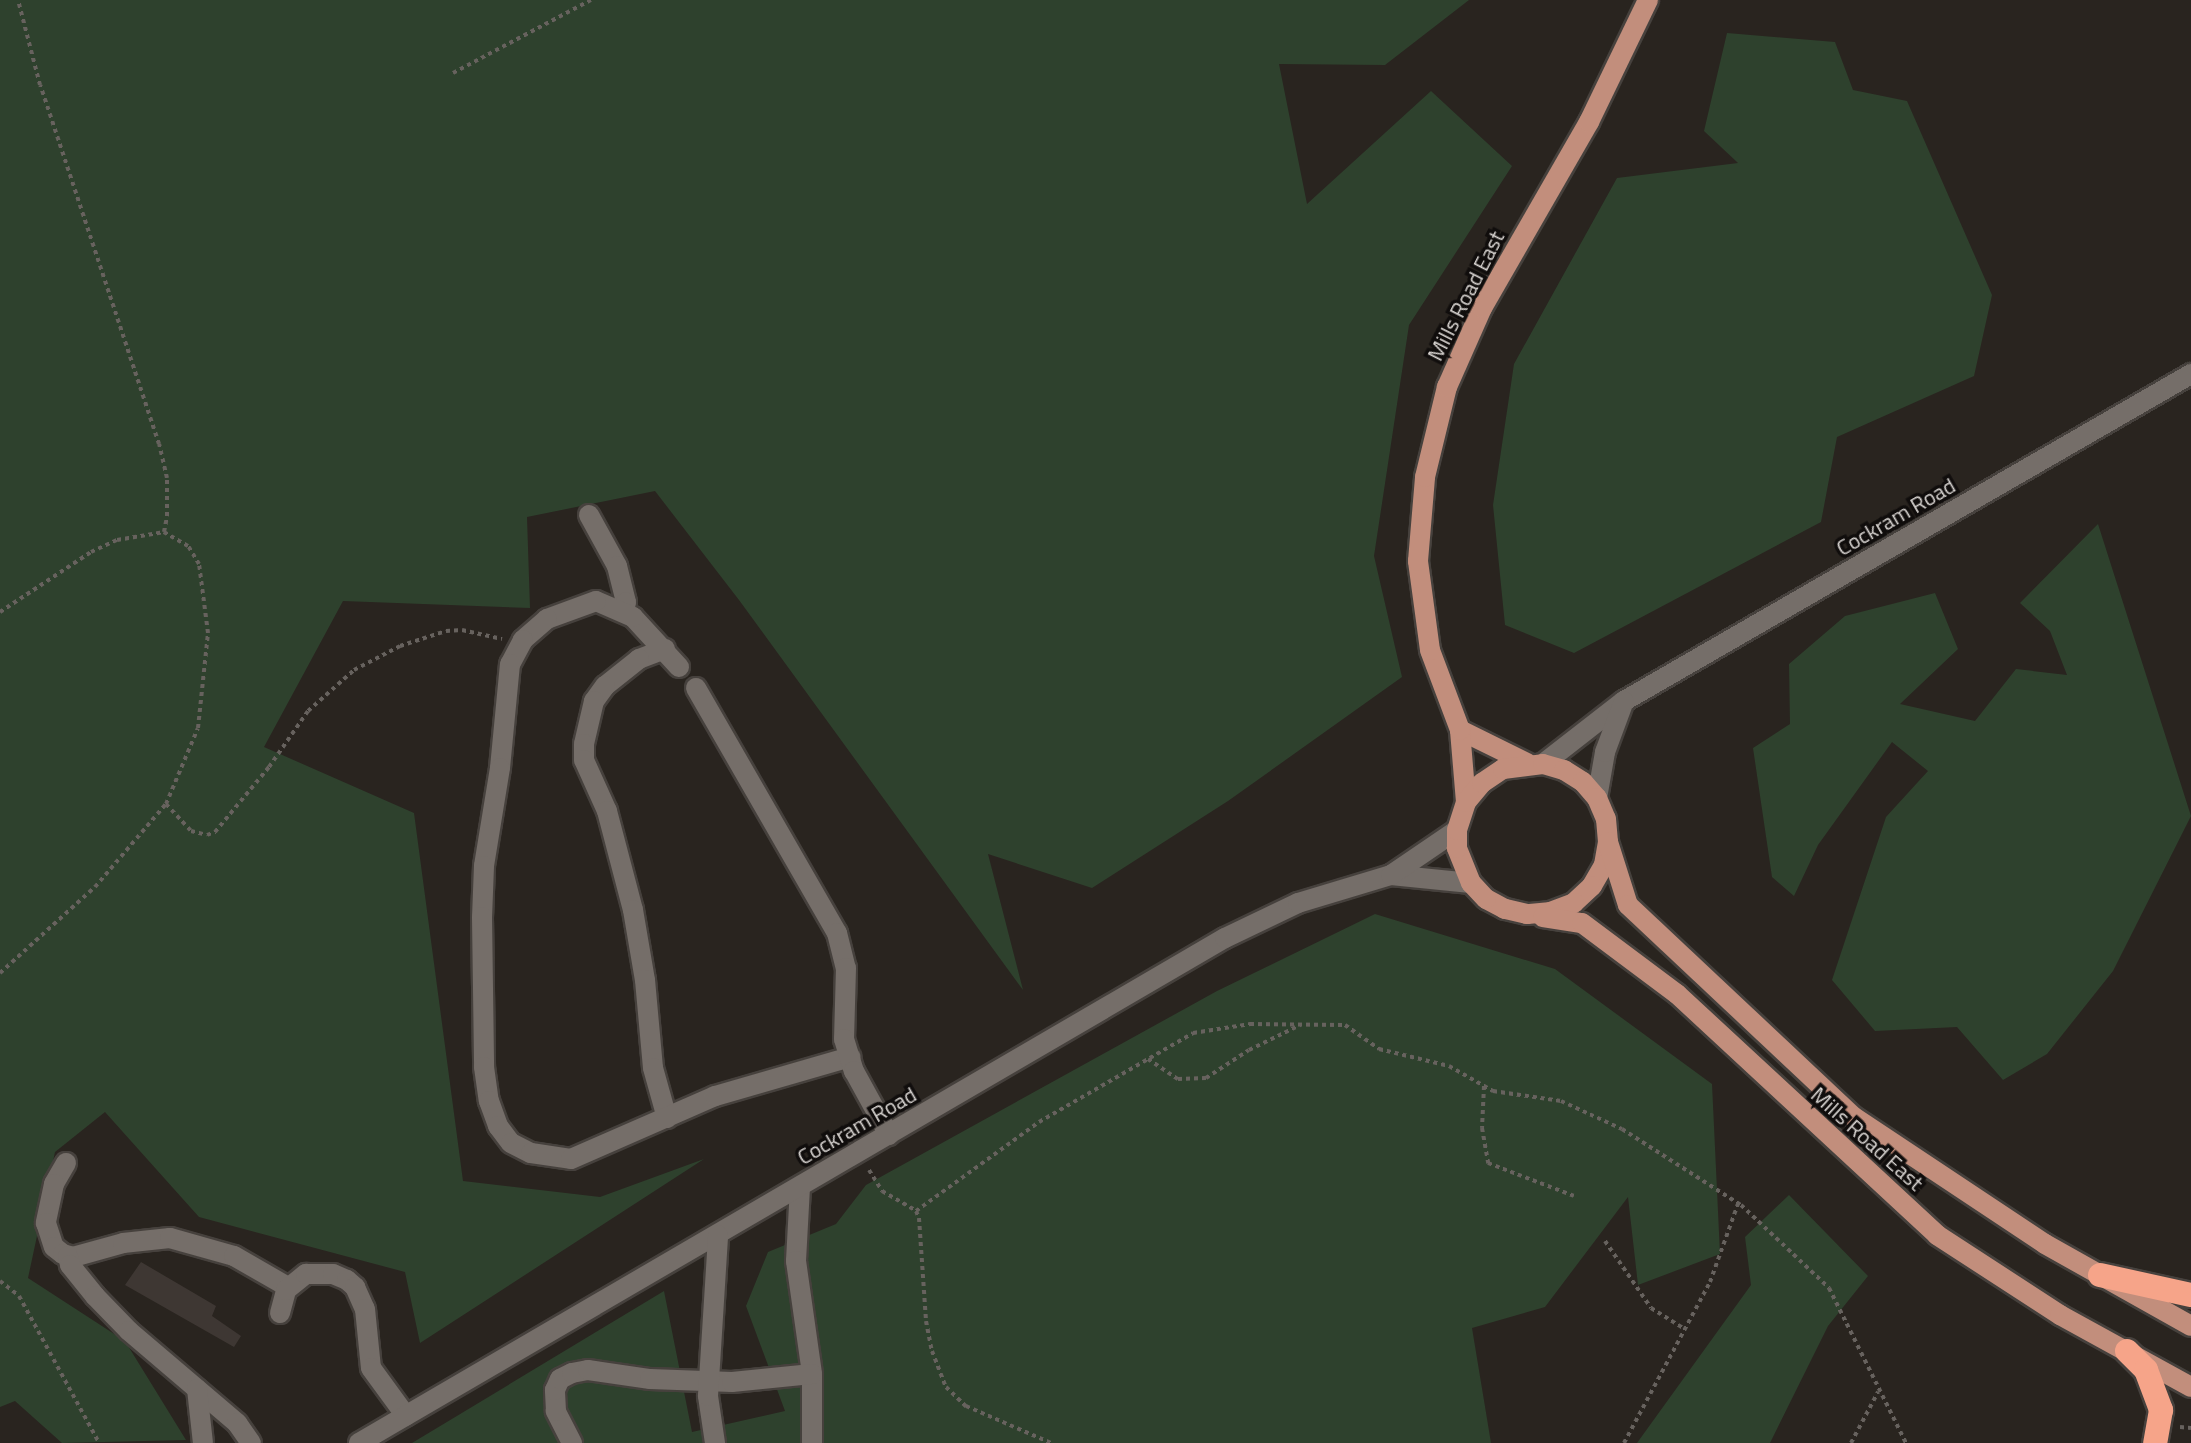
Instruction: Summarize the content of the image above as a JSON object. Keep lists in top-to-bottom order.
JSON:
{
  "streets": {
    "main road": ["Mills Road East"],
    "street": ["Cockram Road"]
  },
  "crossings": [
    ["Mills Road East", "Cockram Road"]
  ]
}
